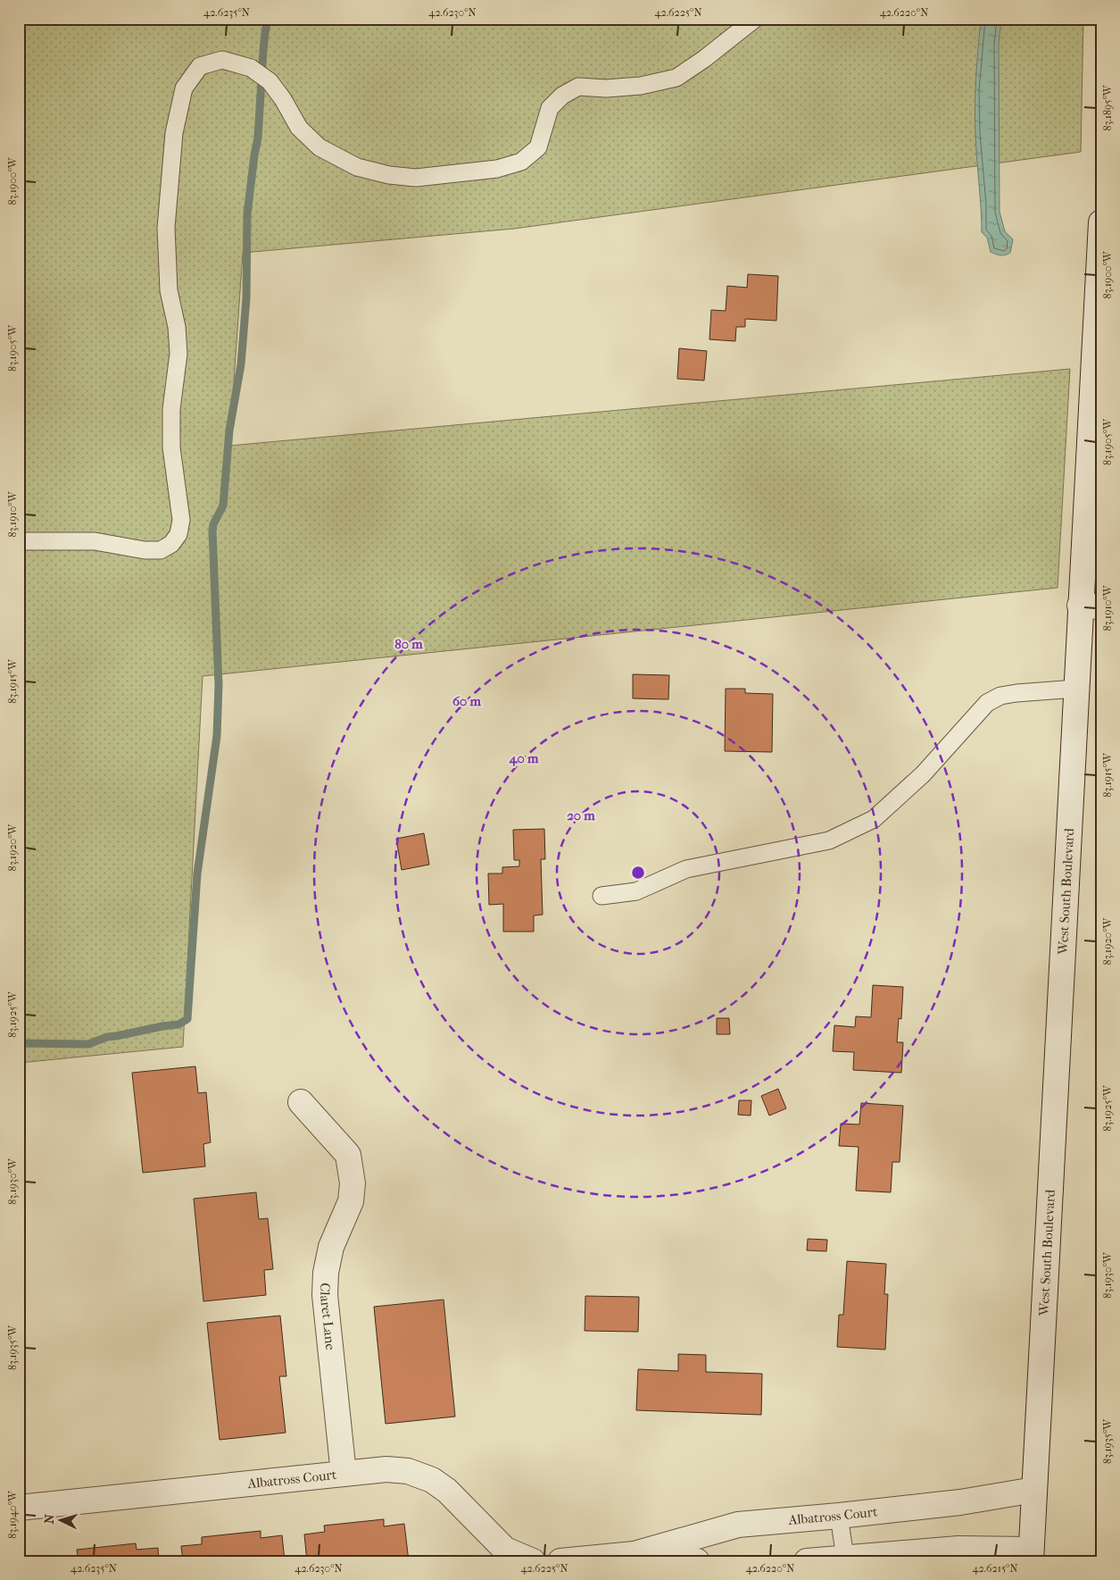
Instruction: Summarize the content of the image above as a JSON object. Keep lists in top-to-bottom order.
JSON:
{
  "streets": {
    "street": ["West South Boulevard", "Claret Lane", "Albatross Court"]
  },
  "crossings": [
    ["West South Boulevard", "Albatross Court"],
    ["Claret Lane", "Albatross Court"]
  ],
  "north": "left",
  "coordinates": [
    "42.6235°N",
    "42.6230°N",
    "42.6225°N",
    "42.6220°N",
    "83.1895°W",
    "83.1900°W",
    "83.1905°W",
    "83.1910°W",
    "83.1915°W",
    "83.1920°W",
    "83.1925°W",
    "83.1930°W",
    "83.1935°W",
    "83.1940°W",
    "42.6215°N"
  ],
  "rings": [
    "80 m",
    "60 m",
    "40 m",
    "20 m"
  ]
}
